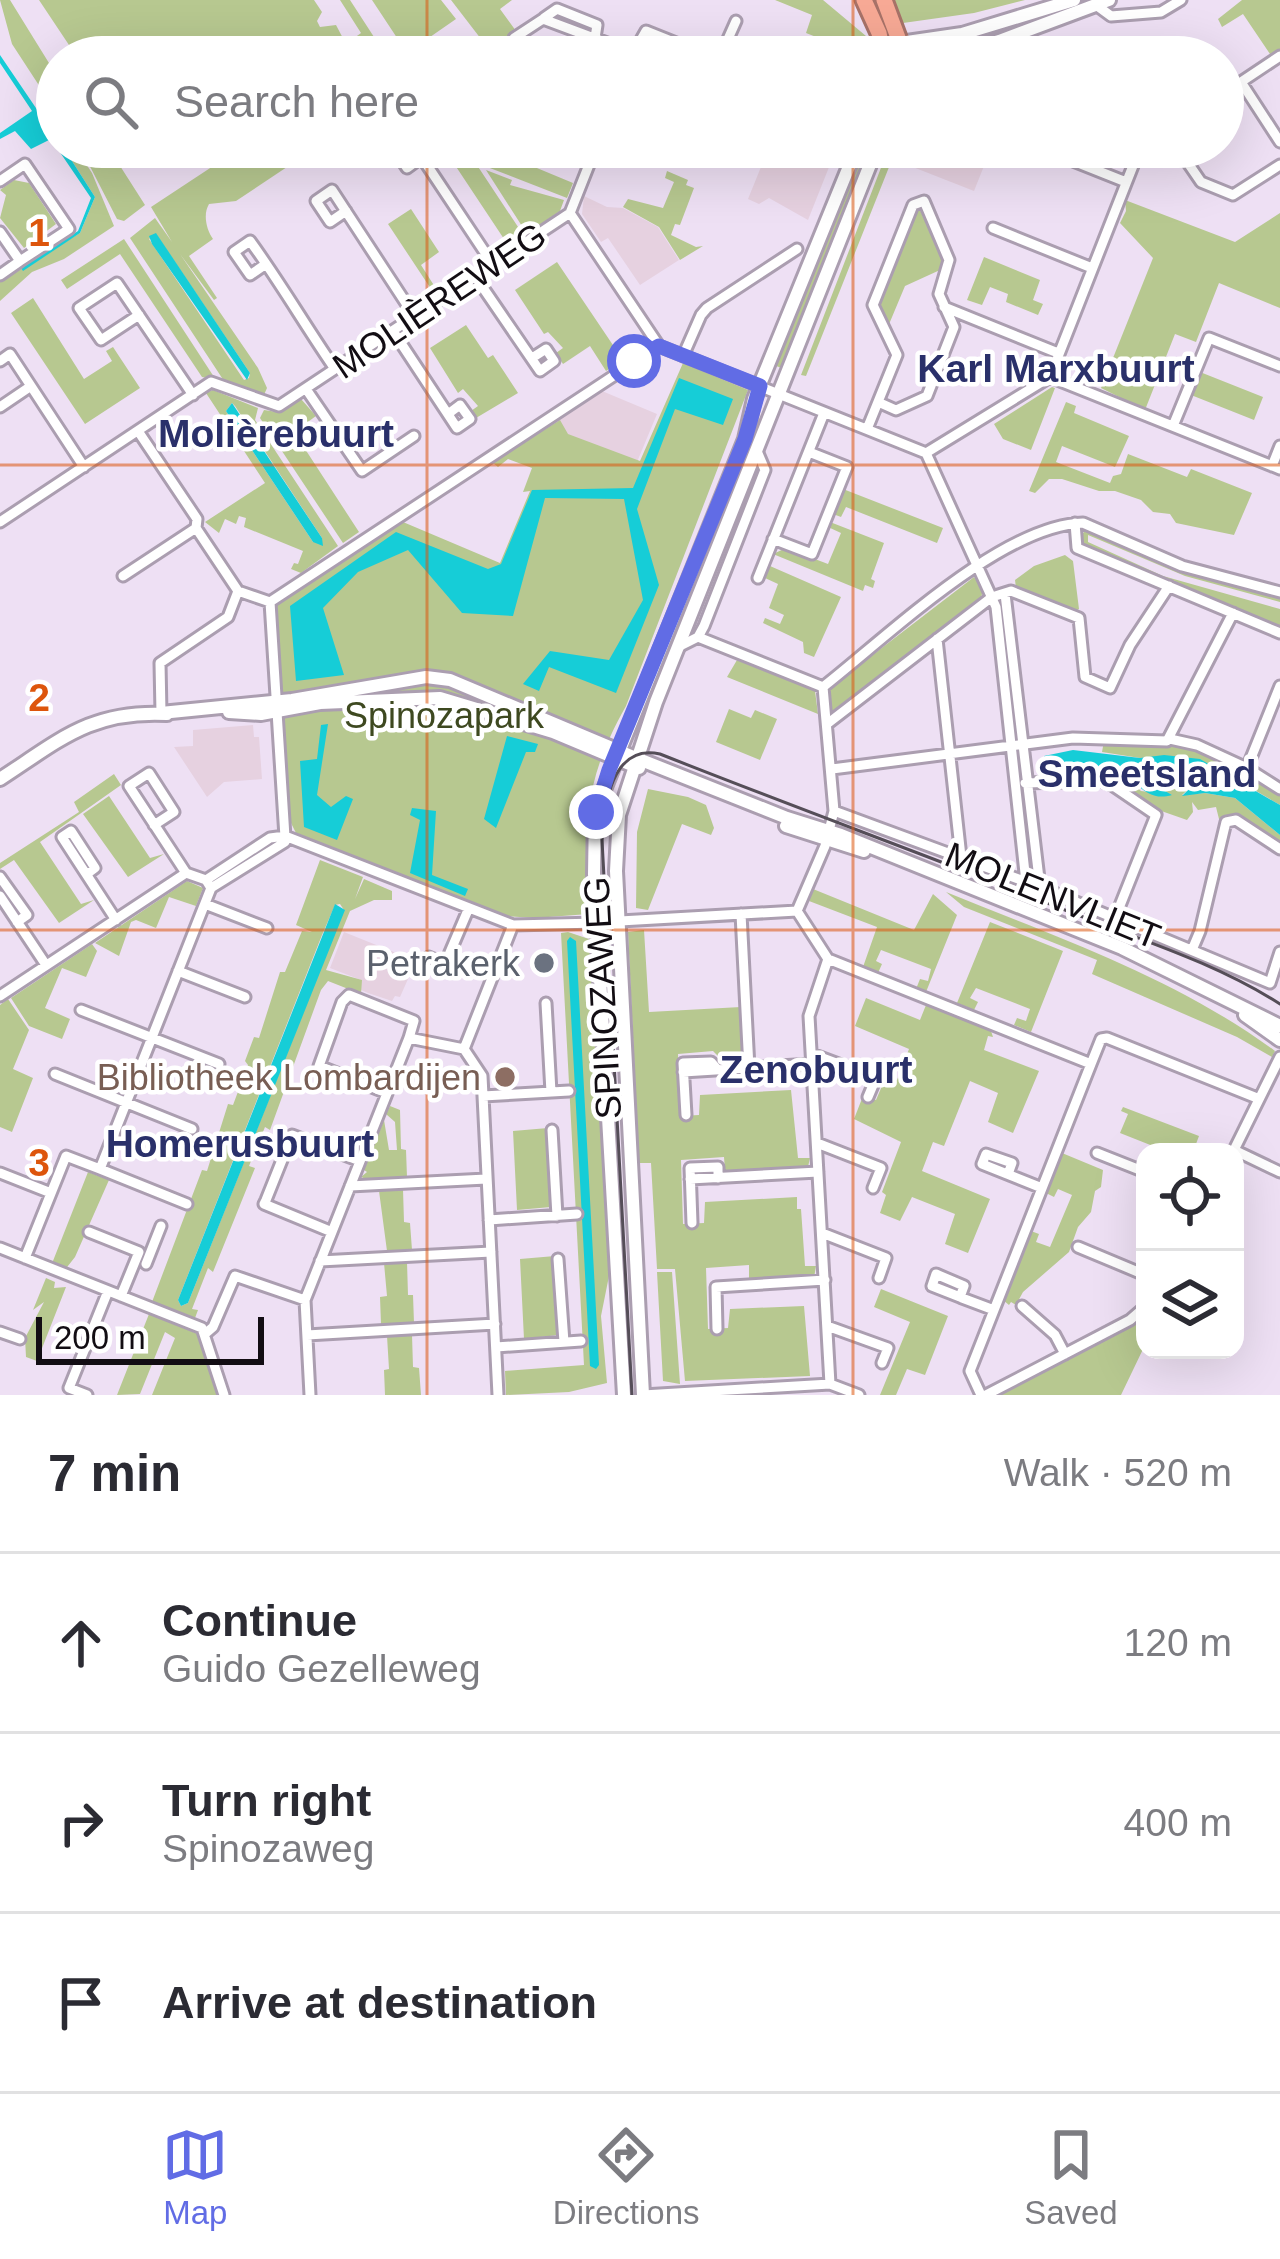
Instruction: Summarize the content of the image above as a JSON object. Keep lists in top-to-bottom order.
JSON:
{
  "streets": {
    "main road": ["MOLENVLIET", "SPINOZAWEG"],
    "street": ["MOLIÈREWEG"]
  },
  "crossings": [
    ["MOLENVLIET", "SPINOZAWEG"]
  ],
  "districts": [
    "Karl Marxbuurt",
    "Molièrebuurt",
    "Smeetsland",
    "Zenobuurt",
    "Homerusbuurt"
  ],
  "parks": ["Spinozapark"],
  "places": ["Petrakerk", "Bibliotheek Lombardijen"],
  "scale_bar": "200 m",
  "page": {
    "search": "Search here",
    "scale": "200 m",
    "heading": ["7 min", "Walk · 520 m"],
    "list": [
      ["Continue", "Guido Gezelleweg", "120 m"],
      ["Turn right", "Spinozaweg", "400 m"],
      "Arrive at destination"
    ],
    "nav": ["Map", "Directions", "Saved"]
  },
  "grid": {
    "rows": ["1", "2", "3"]
  }
}
